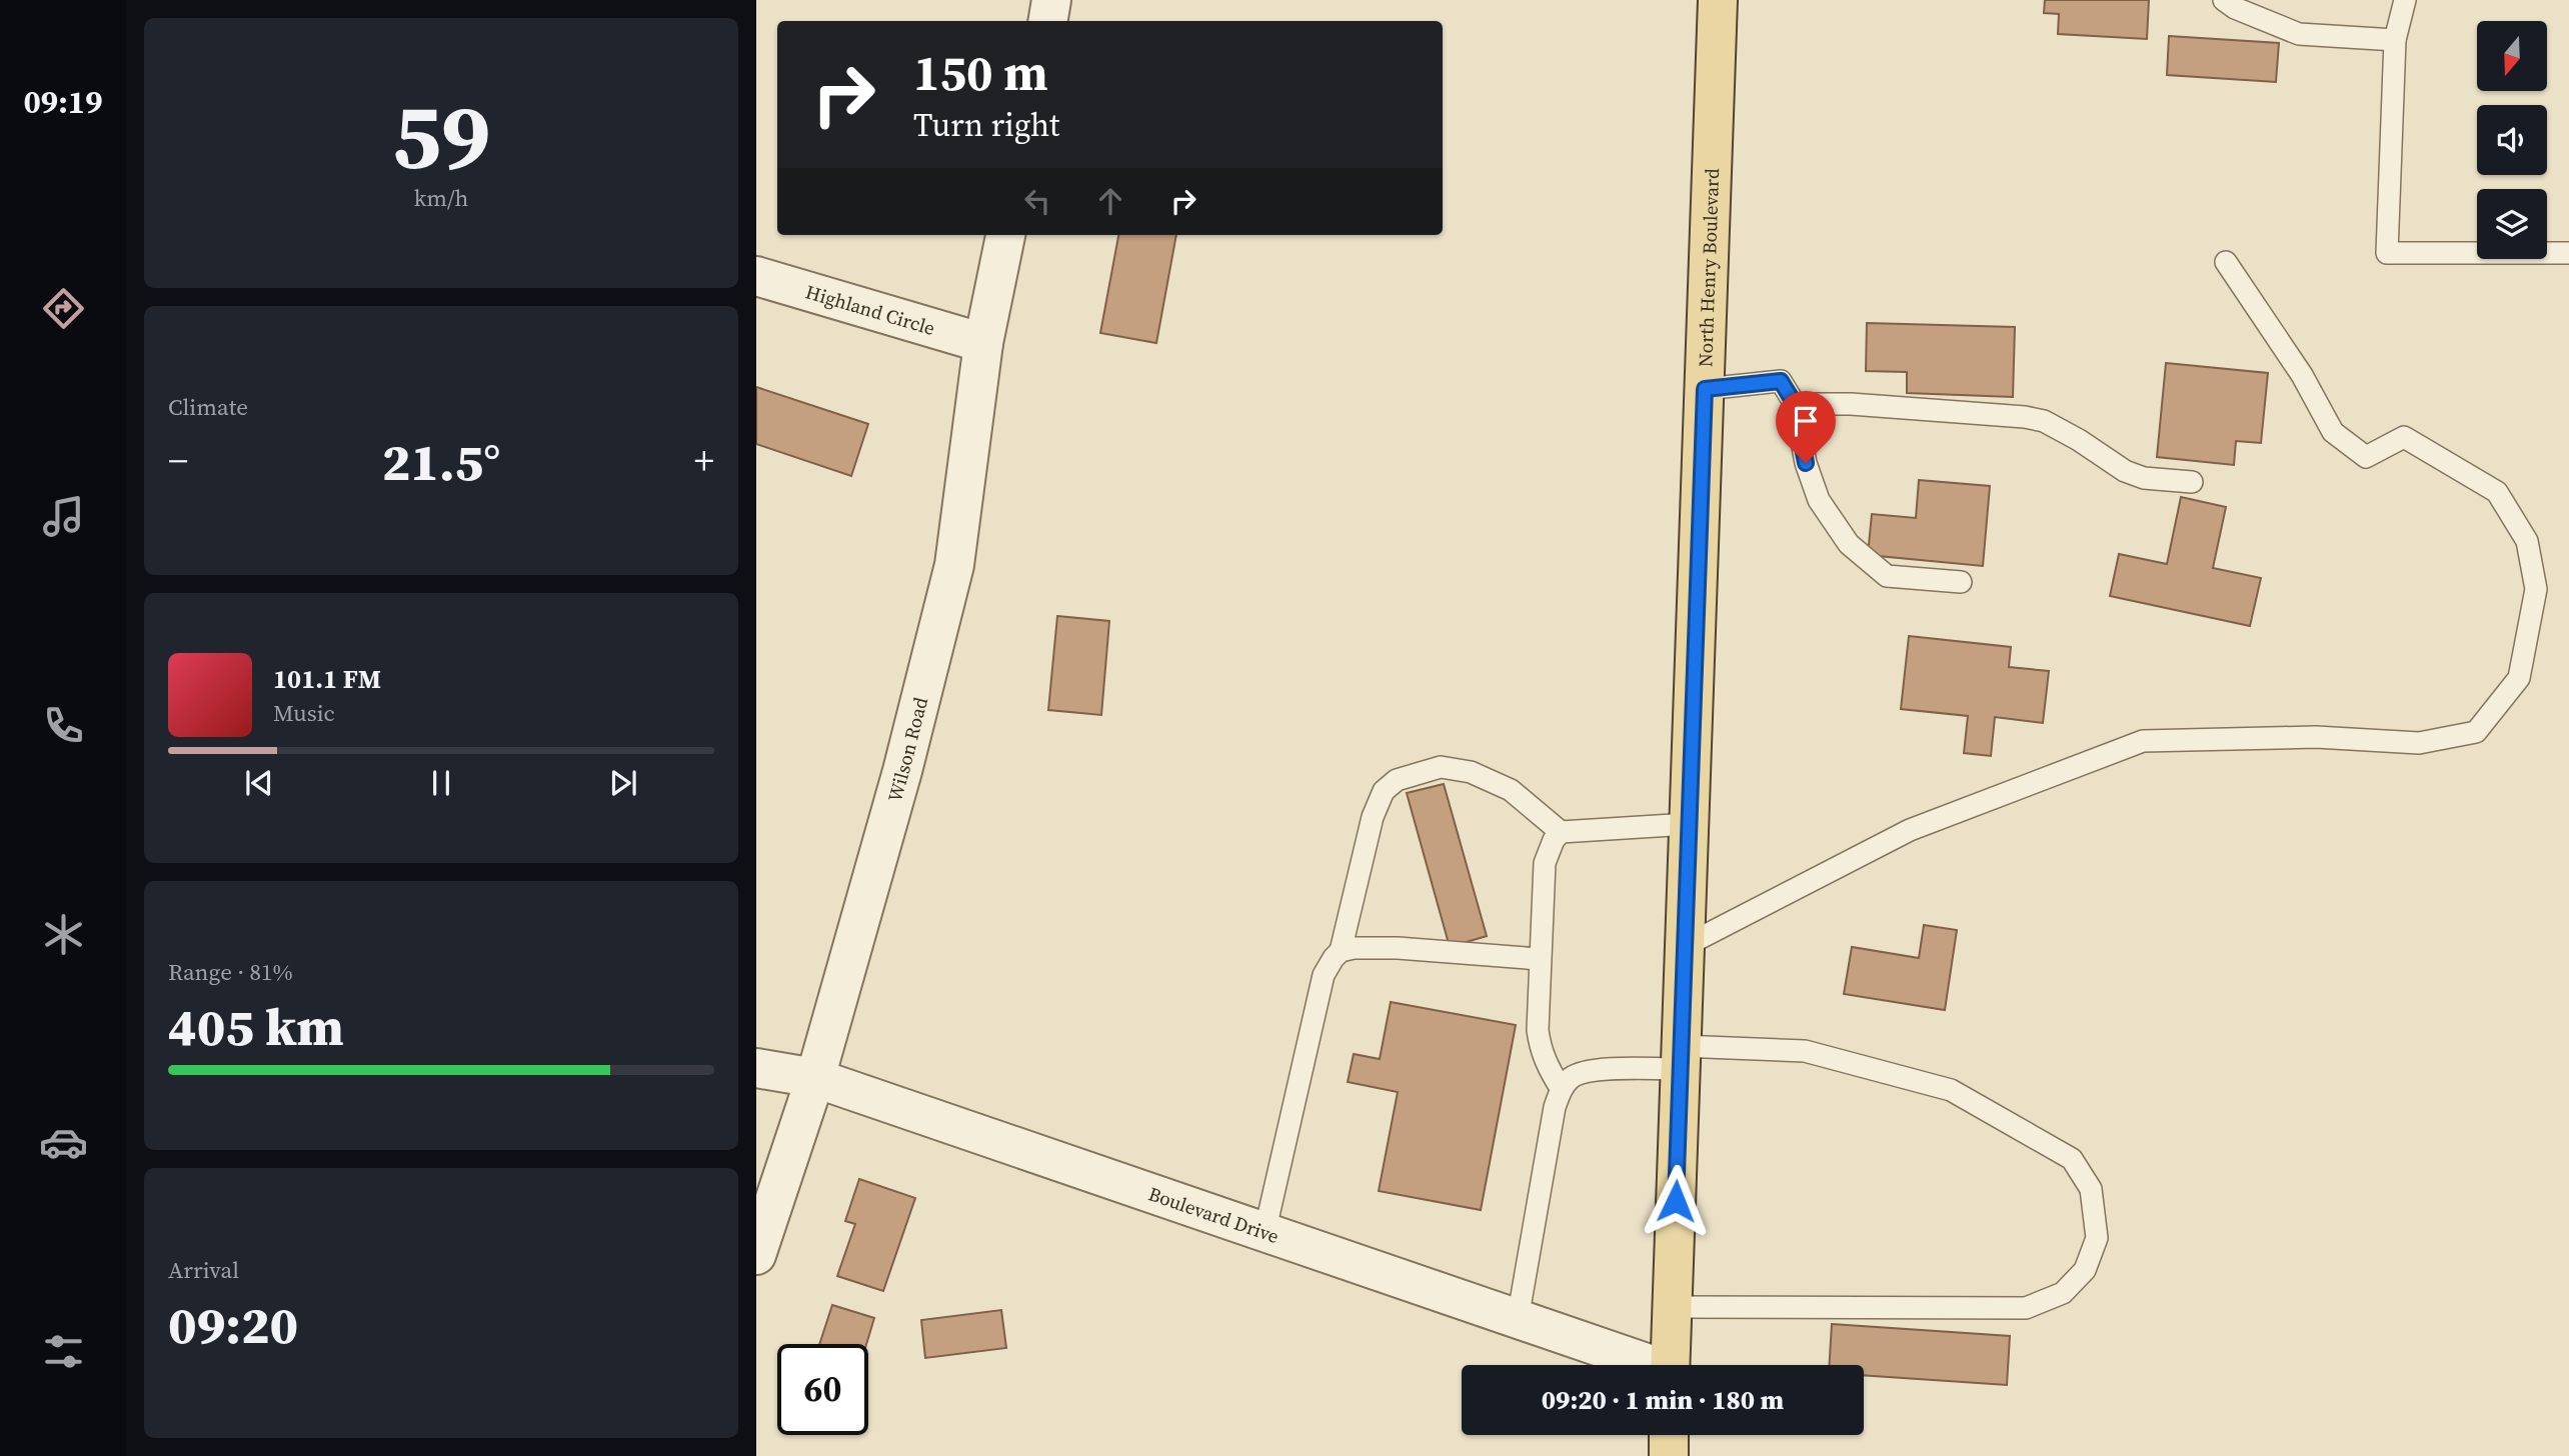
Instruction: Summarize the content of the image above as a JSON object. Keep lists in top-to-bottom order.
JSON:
{
  "streets": {
    "main road": ["North Henry Boulevard"],
    "street": ["Highland Circle", "Wilson Road", "Boulevard Drive"]
  },
  "crossings": [
    ["Highland Circle", "Wilson Road"],
    ["Wilson Road", "Boulevard Drive"]
  ],
  "north": "bottom",
  "page": {
    "tabs": "09:19",
    "tile": [
      ["59", "km/h"],
      "Climate",
      ["Range · 81%", "405 km"],
      ["Arrival", "09:20"]
    ],
    "turn": ["150 m", "Turn right"],
    "heat": ["−", "21.5°", "+"],
    "song": ["101.1 FM", "Music"],
    "limit": "60",
    "trip": "09:20 · 1 min · 180 m"
  }
}
